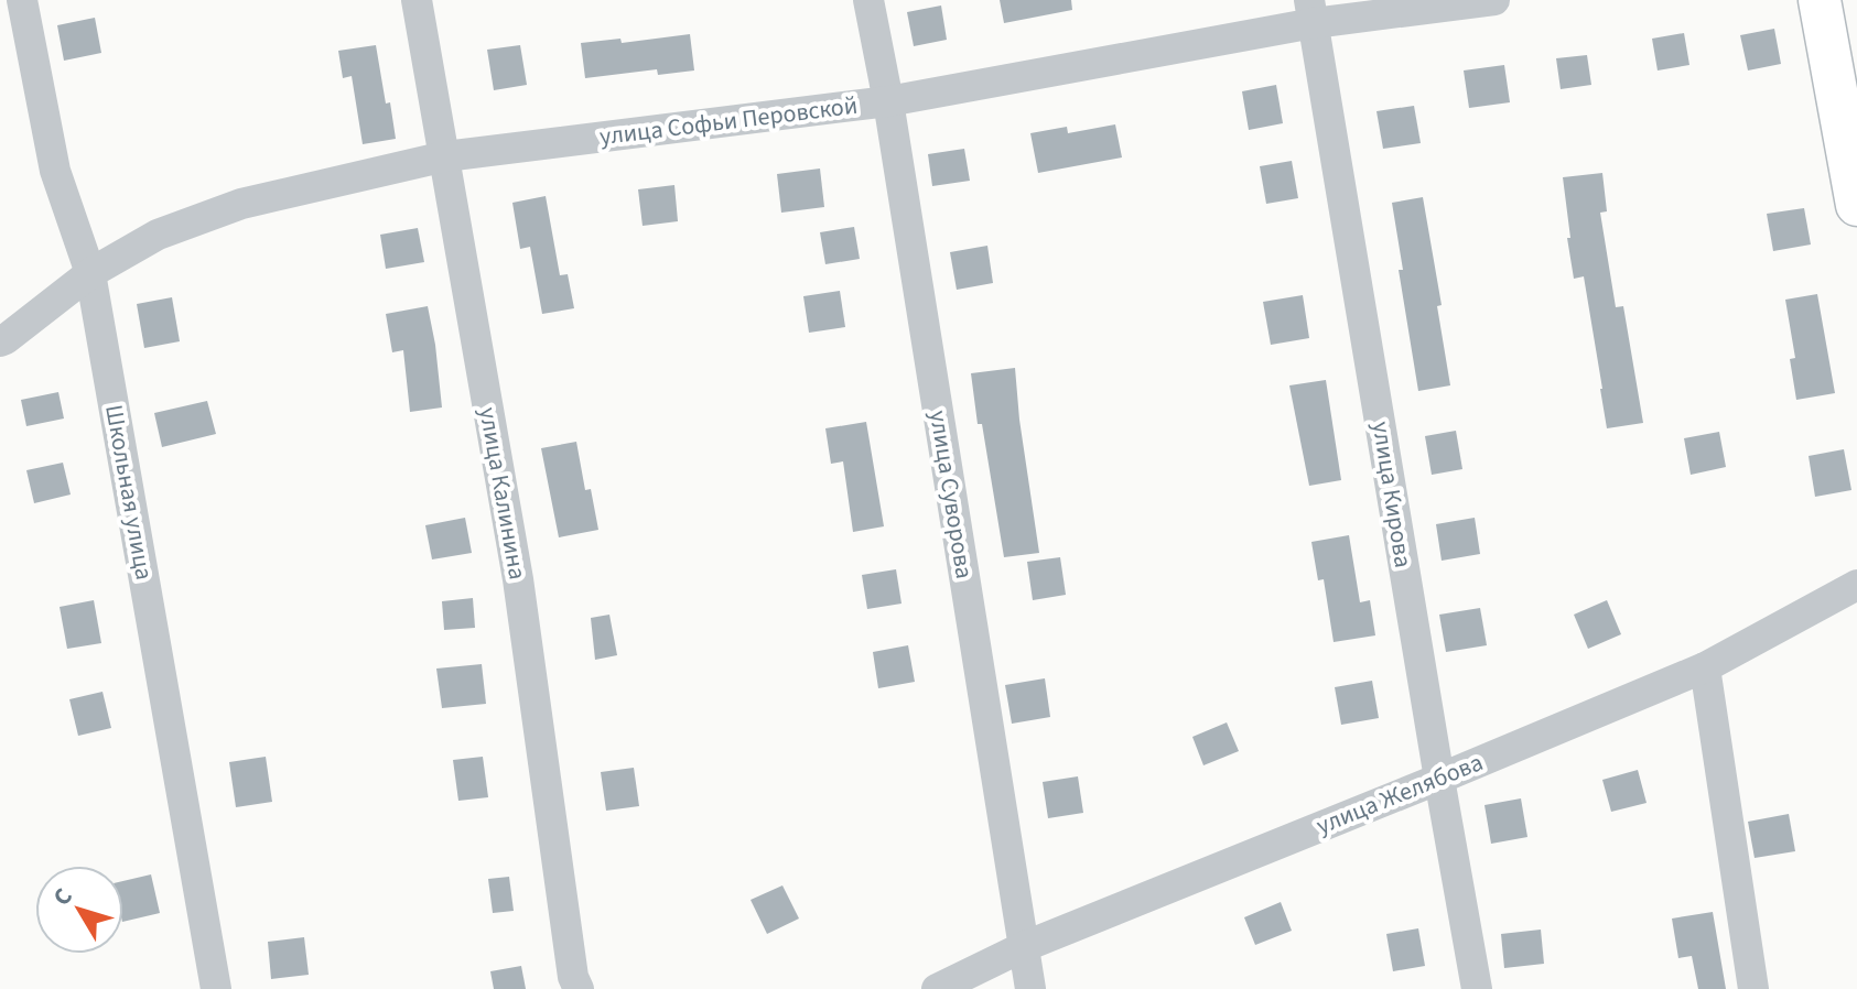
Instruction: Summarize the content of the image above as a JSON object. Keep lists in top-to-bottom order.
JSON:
{
  "streets": {
    "street": [
      "улица Софьи Перовской",
      "Школьная улица",
      "улица Калинина",
      "улица Суворова",
      "улица Кирова",
      "улица Желябова"
    ]
  },
  "crossings": [
    ["улица Софьи Перовской", "Школьная улица"],
    ["улица Софьи Перовской", "улица Калинина"],
    ["улица Софьи Перовской", "улица Суворова"],
    ["улица Софьи Перовской", "улица Кирова"],
    ["улица Суворова", "улица Желябова"],
    ["улица Кирова", "улица Желябова"]
  ],
  "north": "top left"
}
